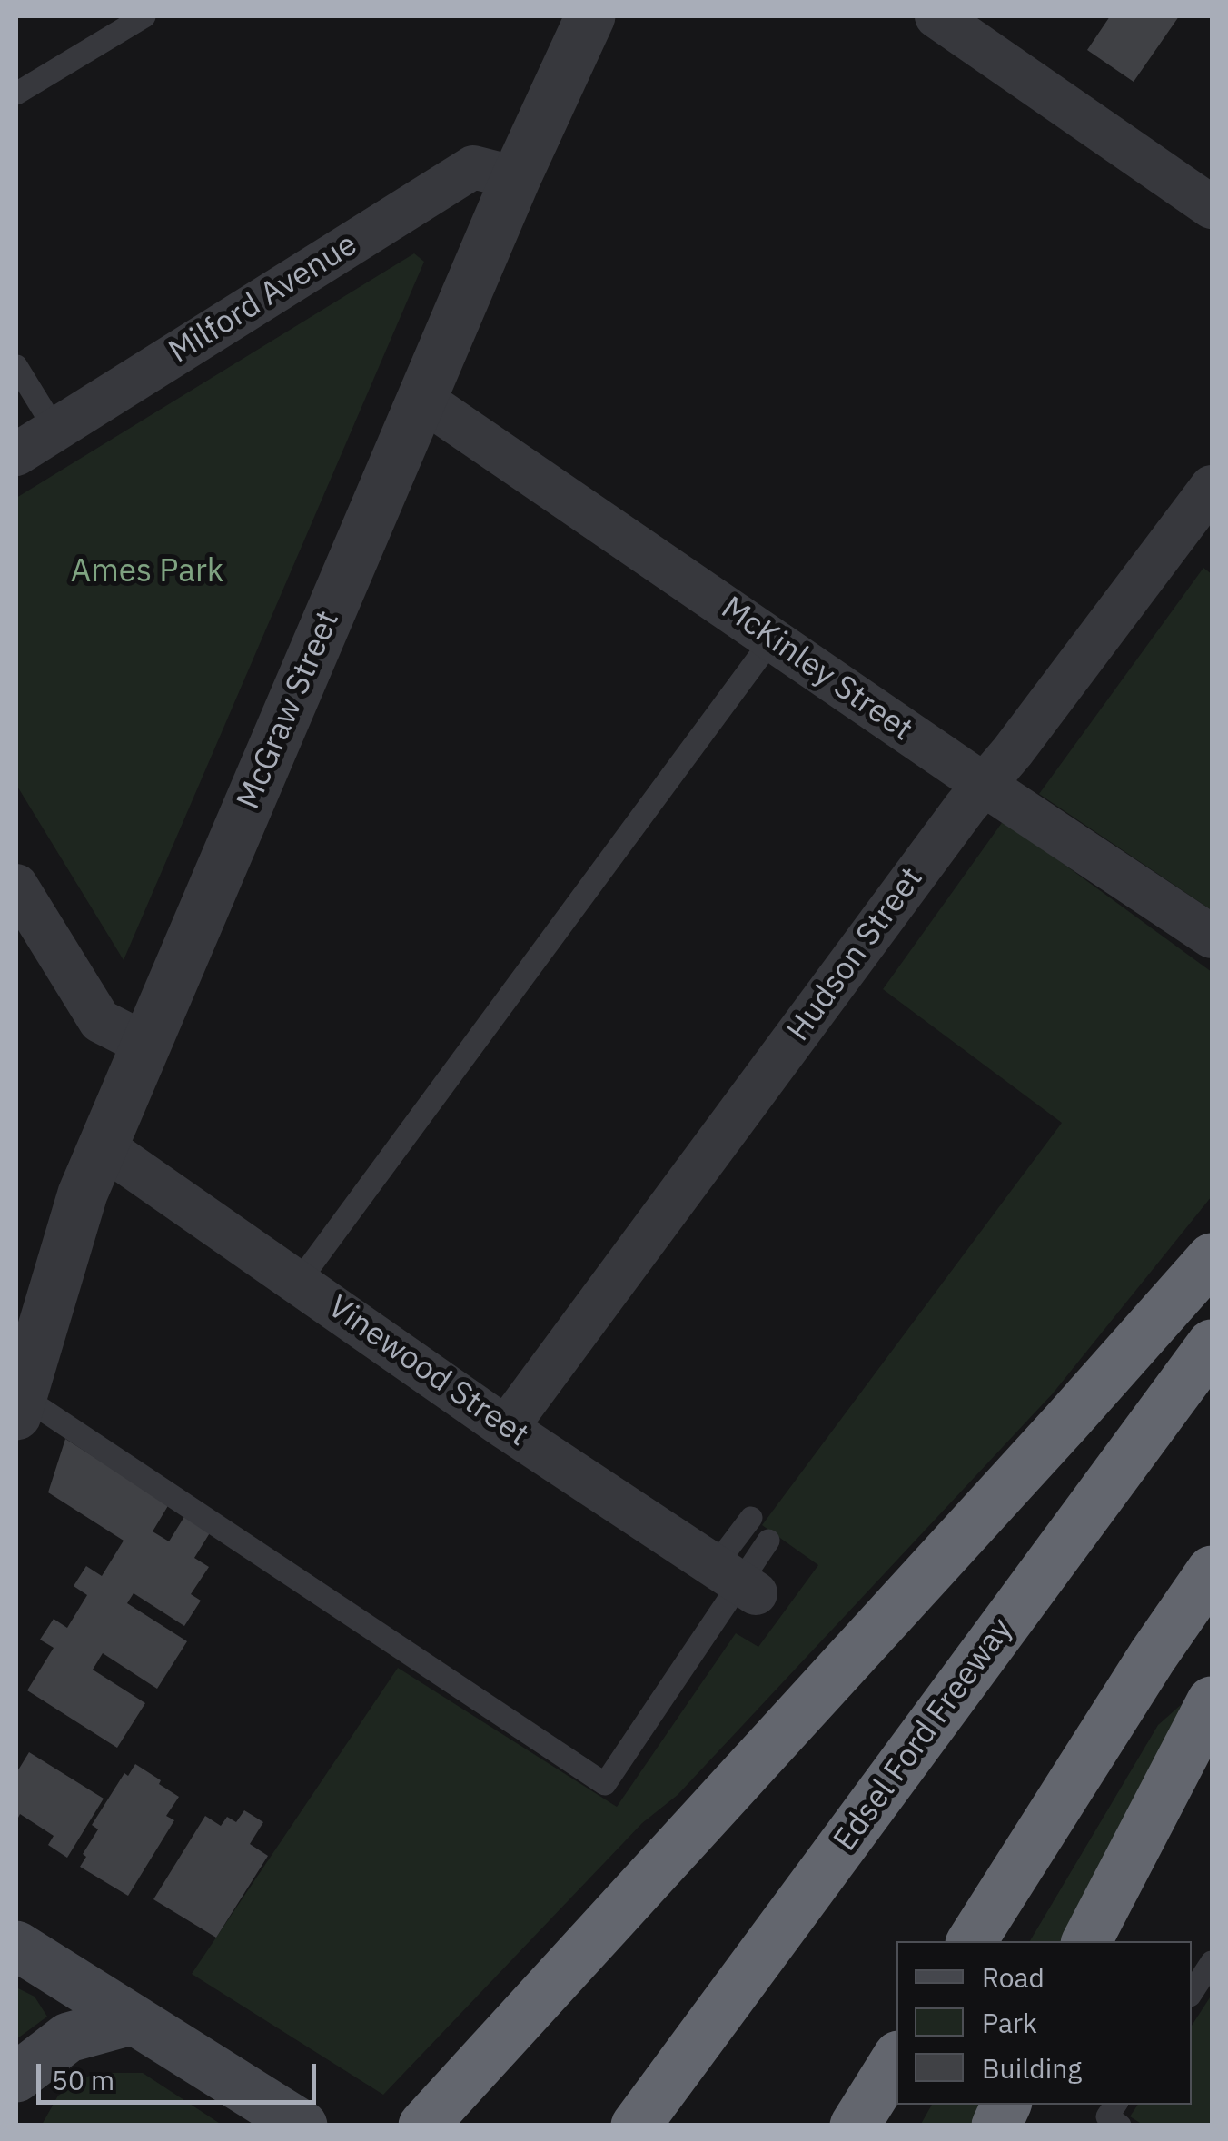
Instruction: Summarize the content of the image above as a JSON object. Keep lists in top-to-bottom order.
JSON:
{
  "streets": {
    "highway": ["Edsel Ford Freeway"],
    "street": [
      "Milford Avenue",
      "McKinley Street",
      "McGraw Street",
      "Hudson Street",
      "Vinewood Street"
    ]
  },
  "crossings": [
    ["Milford Avenue", "McGraw Street"],
    ["McKinley Street", "McGraw Street"],
    ["McKinley Street", "Hudson Street"],
    ["McGraw Street", "Vinewood Street"],
    ["Hudson Street", "Vinewood Street"]
  ],
  "parks": ["Ames Park"],
  "legend": ["Road", "Park", "Building"],
  "scale_bar": "50 m"
}
